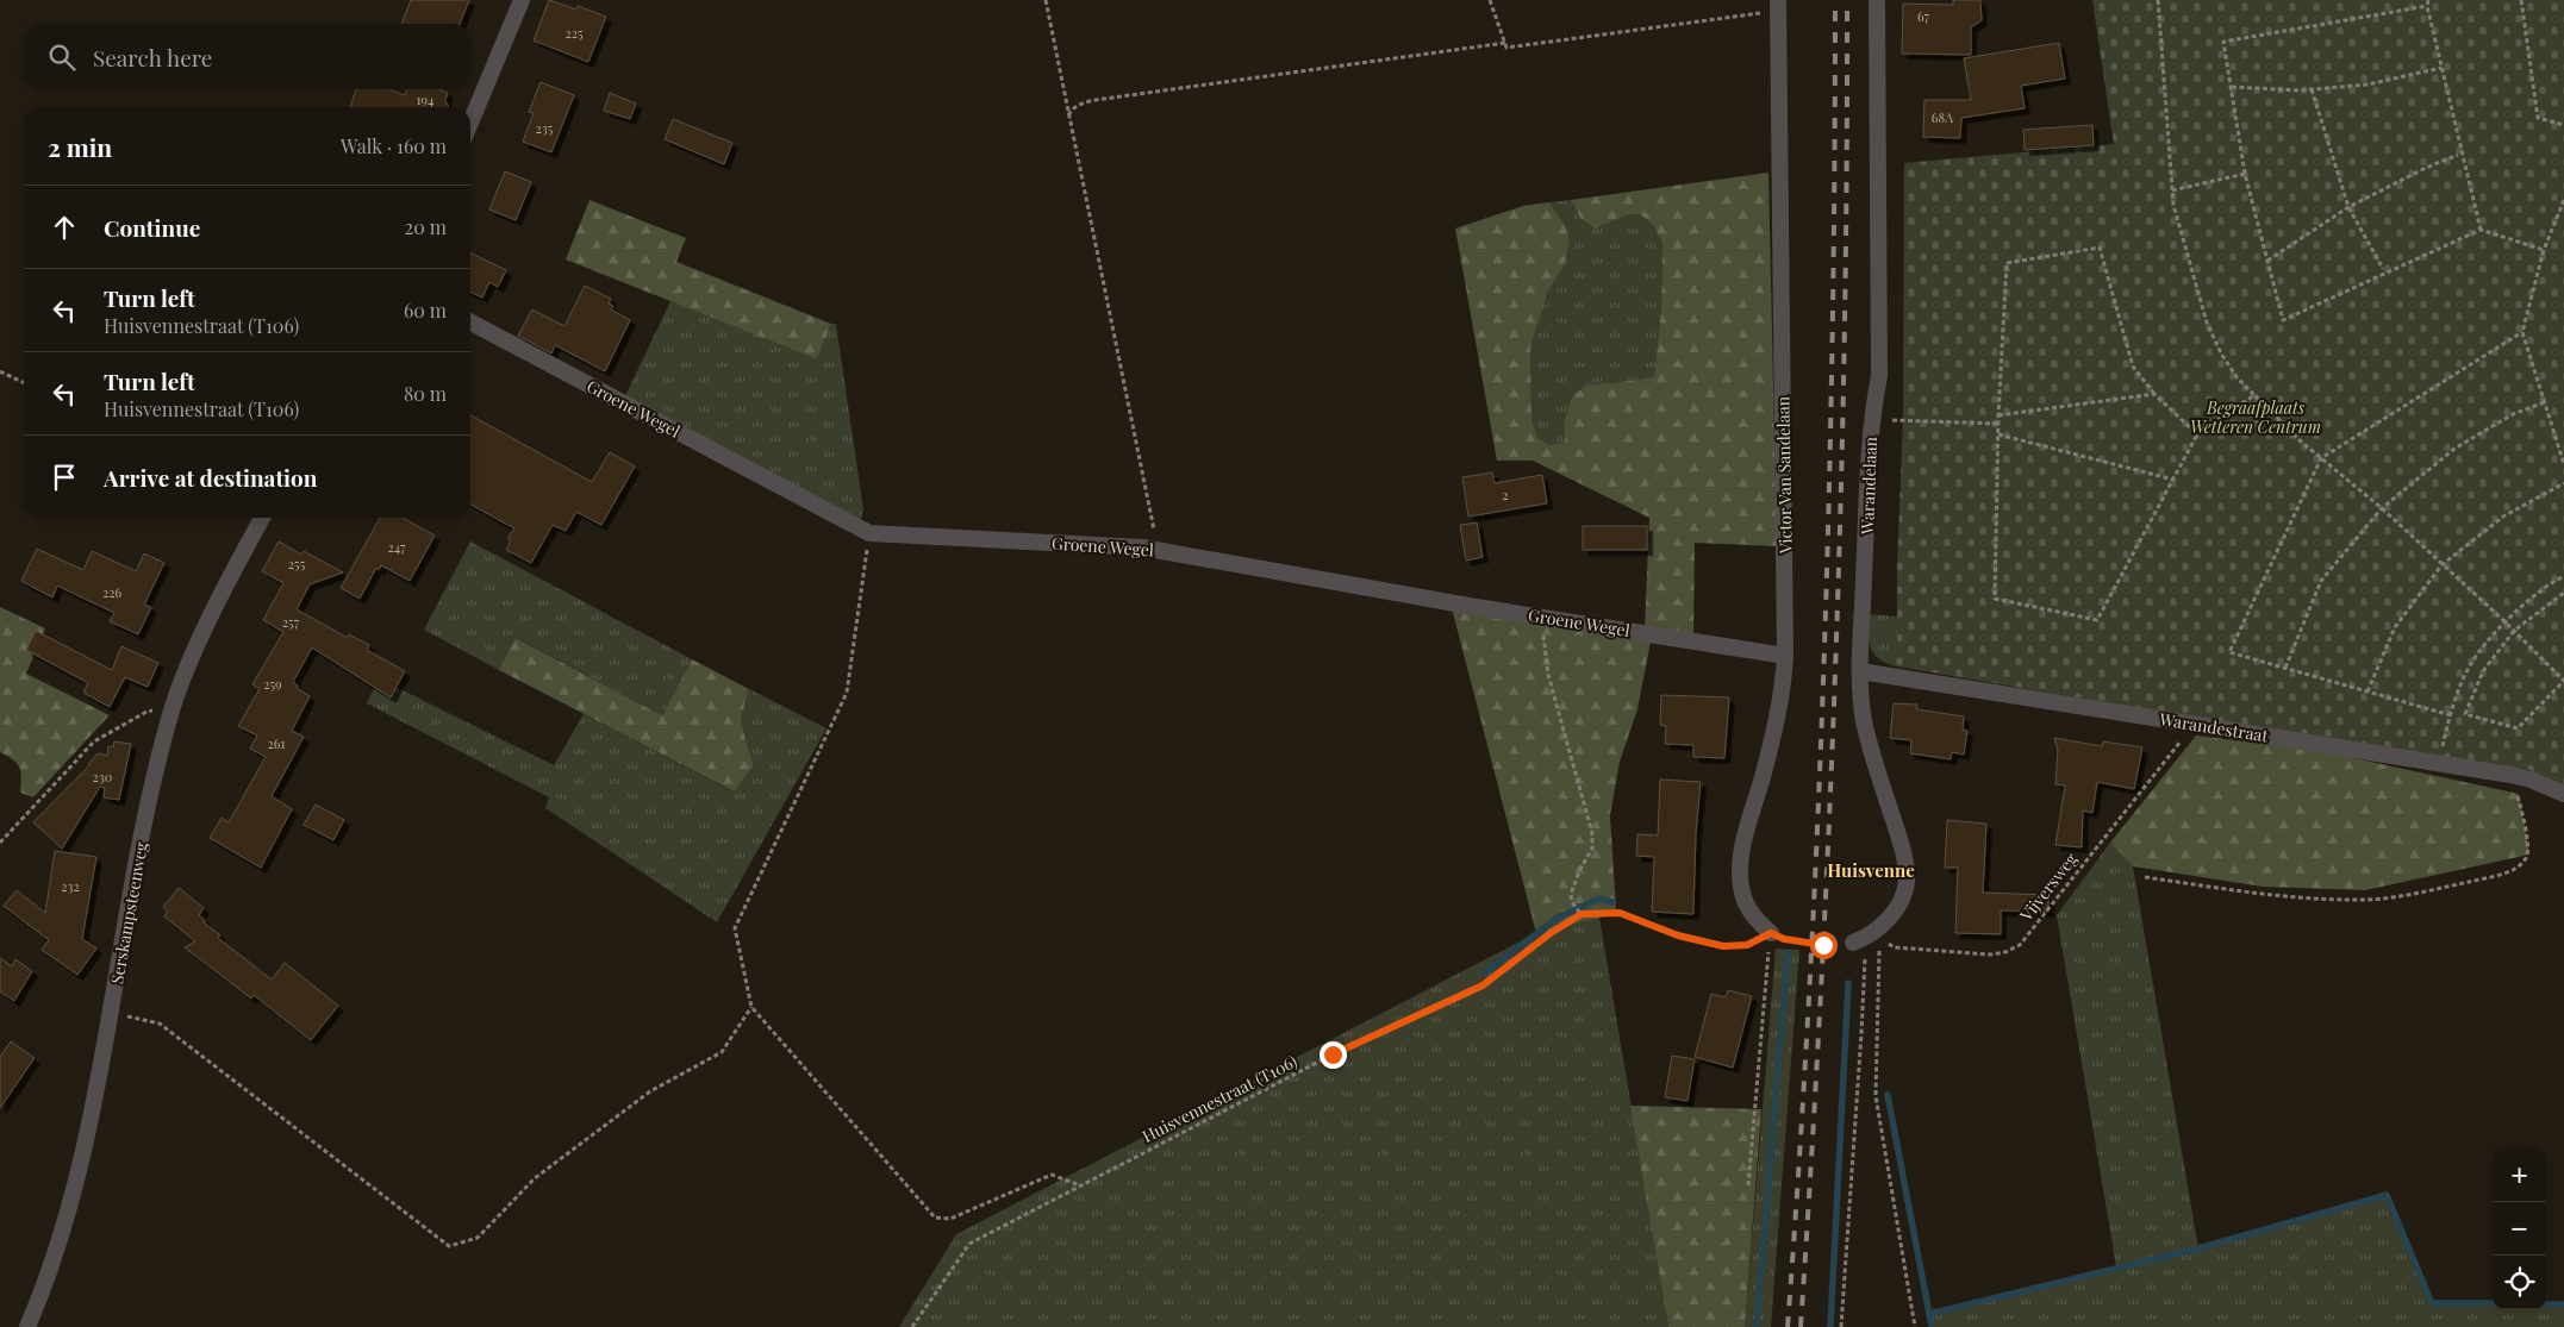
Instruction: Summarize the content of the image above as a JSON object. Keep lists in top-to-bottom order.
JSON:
{
  "streets": {
    "street": [
      "Groene Wegel",
      "Victor Van Sandelaan",
      "Warandelaan",
      "Warandestraat",
      "Serskampsteenweg"
    ],
    "path": ["Vijversweg", "Huisvennestraat (T106)"]
  },
  "crossings": [
    ["Groene Wegel", "Victor Van Sandelaan"],
    ["Victor Van Sandelaan", "Huisvennestraat (T106)"],
    ["Warandelaan", "Warandestraat"],
    ["Warandelaan", "Vijversweg"],
    ["Warandestraat", "Vijversweg"]
  ],
  "districts": ["Huisvenne"],
  "parks": ["Begraafplaats Wetteren Centrum"],
  "house_numbers": [
    "67",
    "225",
    "194",
    "68A",
    "235",
    "2",
    "247",
    "255",
    "226",
    "257",
    "259",
    "261",
    "230",
    "232"
  ],
  "page": {
    "search": "Search here",
    "heading": ["2 min", "Walk · 160 m"],
    "list": [
      ["Continue", "20 m"],
      ["Turn left", "Huisvennestraat (T106)", "60 m"],
      ["Turn left", "Huisvennestraat (T106)", "80 m"],
      "Arrive at destination"
    ],
    "map_buttons": ["+", "−"]
  }
}
